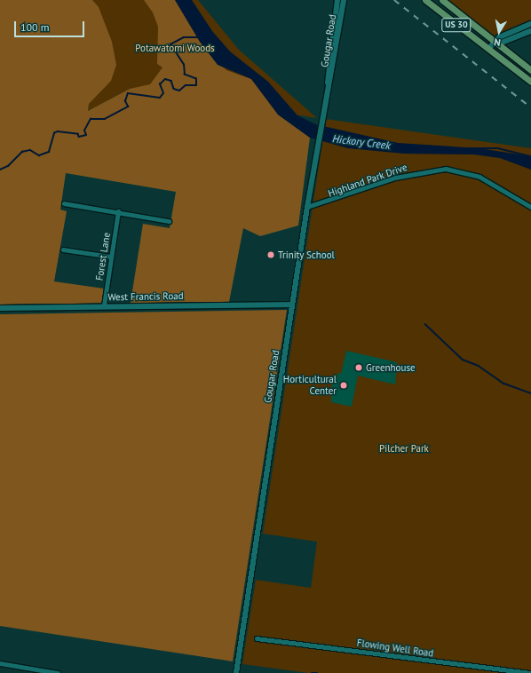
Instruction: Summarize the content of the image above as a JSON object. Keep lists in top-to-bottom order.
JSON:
{
  "streets": {
    "main road": ["US 30"],
    "street": [
      "Gougar Road",
      "Highland Park Drive",
      "Forest Lane",
      "West Francis Road",
      "Flowing Well Road"
    ]
  },
  "crossings": [
    ["Gougar Road", "Highland Park Drive"],
    ["Gougar Road", "West Francis Road"],
    ["Forest Lane", "West Francis Road"]
  ],
  "water": ["Hickory Creek"],
  "parks": ["Potawatomi Woods", "Pilcher Park"],
  "places": ["Trinity School", "Greenhouse", "Horticultural Center"],
  "scale_bar": "100 m",
  "north": "bottom"
}
